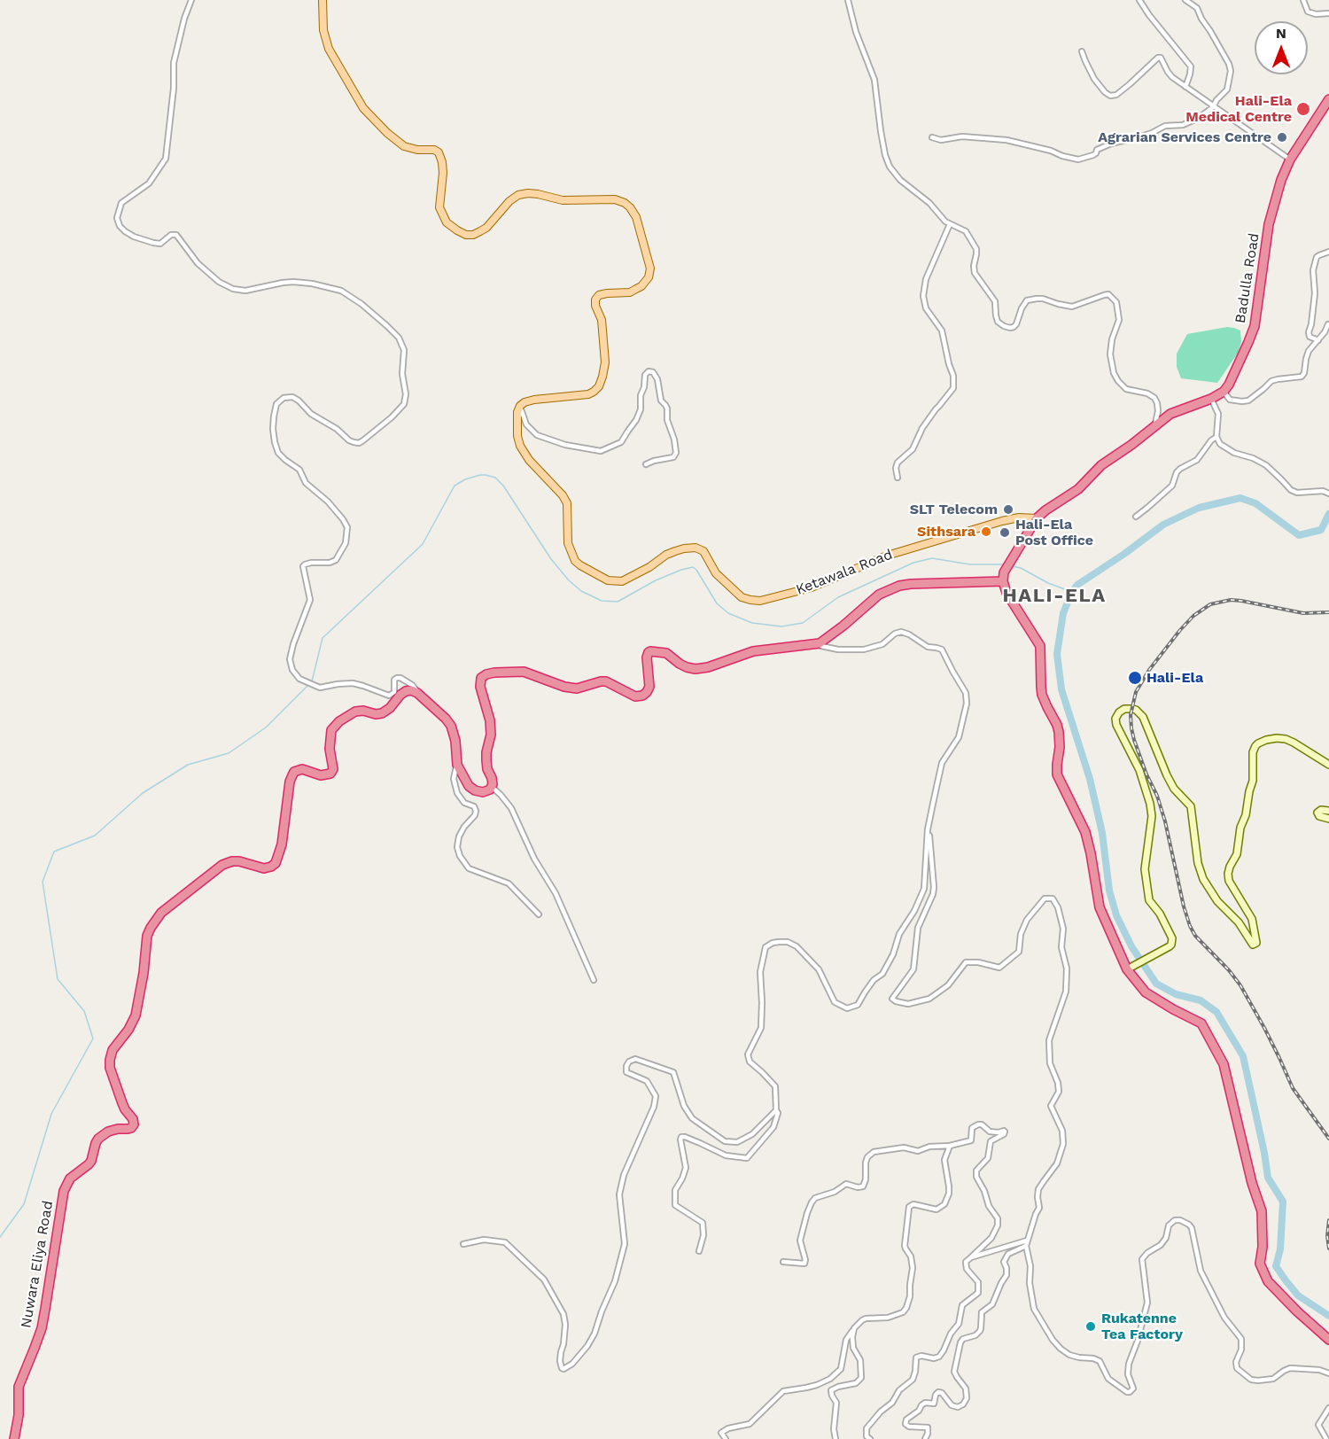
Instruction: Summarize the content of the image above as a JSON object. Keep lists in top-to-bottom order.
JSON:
{
  "streets": {
    "highway": ["Badulla Road", "Nuwara Eliya Road"],
    "main road": ["Ketawala Road"]
  },
  "districts": ["HALI-ELA"],
  "places": [
    "Hali-Ela Medical Centre",
    "Agrarian Services Centre",
    "SLT Telecom",
    "Sithsara",
    "Hali-Ela Post Office",
    "Hali-Ela",
    "Rukatenne Tea Factory"
  ],
  "north": "top"
}
